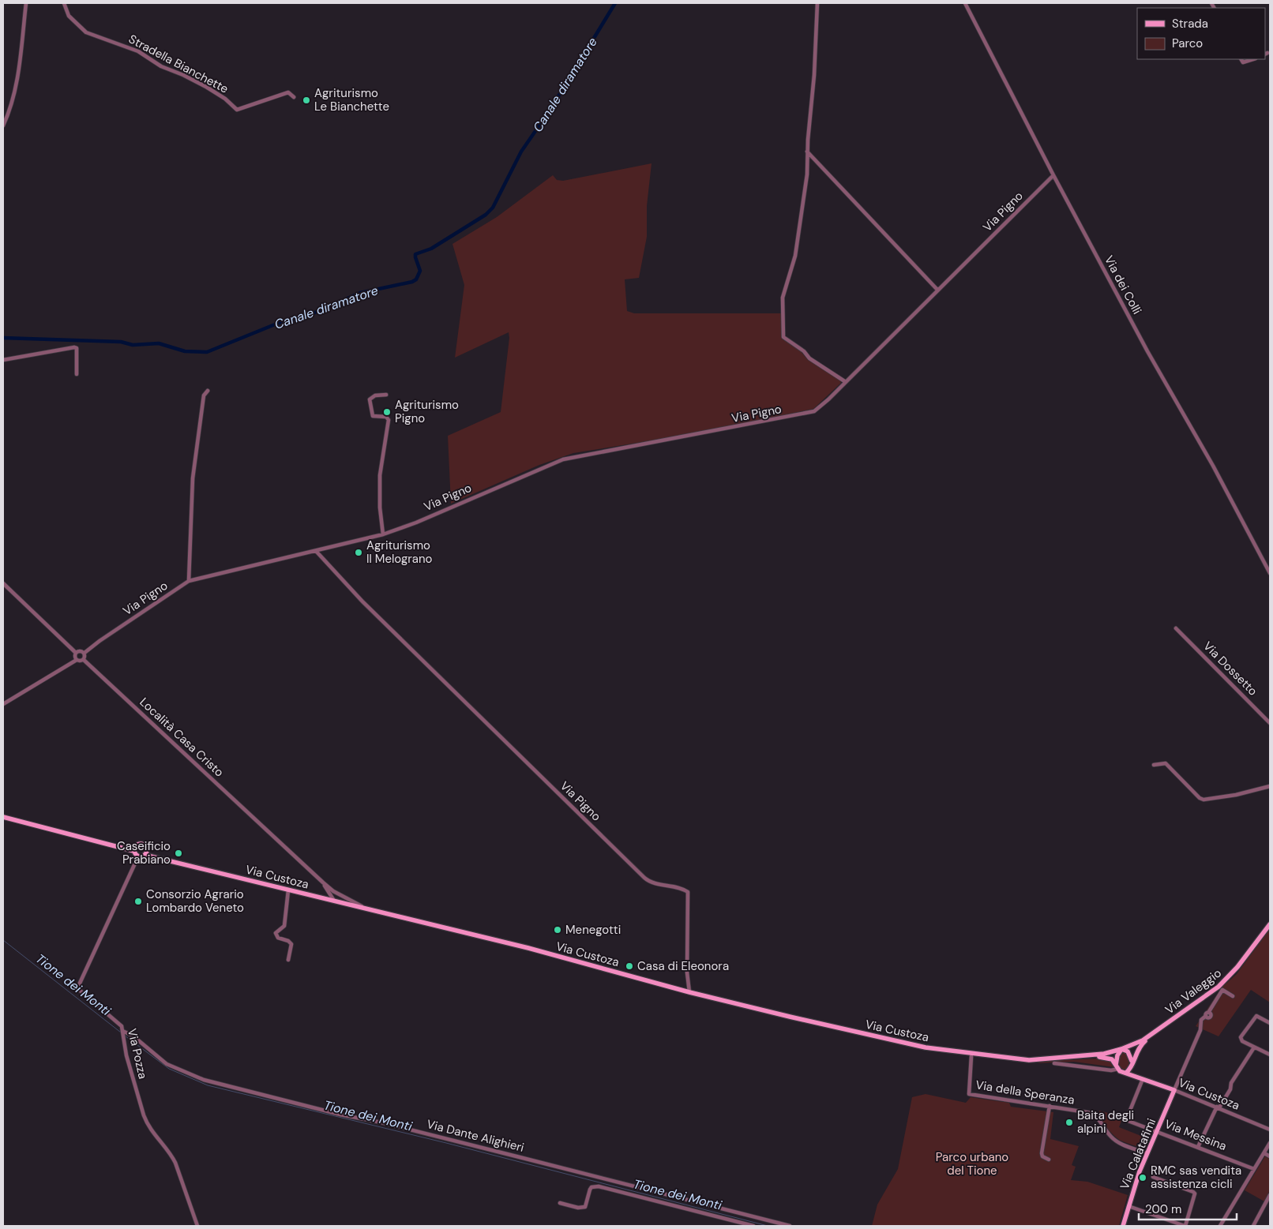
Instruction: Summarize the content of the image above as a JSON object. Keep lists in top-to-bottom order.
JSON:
{
  "streets": {
    "main road": ["Via Custoza", "Via Valeggio", "Via Calatafimi"],
    "street": [
      "Stradella Bianchette",
      "Via Pigno",
      "Via dei Colli",
      "Via Dossetto",
      "Località Casa Cristo",
      "Via Pozza",
      "Via della Speranza",
      "Via Messina",
      "Via Dante Alighieri"
    ]
  },
  "crossings": [
    ["Via Pigno", "Via dei Colli"],
    ["Via Pigno", "Località Casa Cristo"],
    ["Via Pigno", "Via Custoza"],
    ["Via Custoza", "Via Valeggio"],
    ["Via Custoza", "Via Pozza"],
    ["Via Custoza", "Via Messina"],
    ["Via Custoza", "Via Calatafimi"],
    ["Via Pozza", "Via Dante Alighieri"],
    ["Via della Speranza", "Via Calatafimi"],
    ["Via Messina", "Via Calatafimi"]
  ],
  "water": ["Canale diramatore", "Tione dei Monti"],
  "parks": ["Parco urbano del Tione"],
  "places": [
    "Agriturismo Le Bianchette",
    "Agriturismo Pigno",
    "Agriturismo Il Melograno",
    "Caseificio Prabiano",
    "Consorzio Agrario Lombardo Veneto",
    "Menegotti",
    "Casa di Eleonora",
    "Baita degli alpini",
    "RMC sas vendita assistenza cicli"
  ],
  "legend": ["Strada", "Parco"],
  "scale_bar": "200 m"
}
